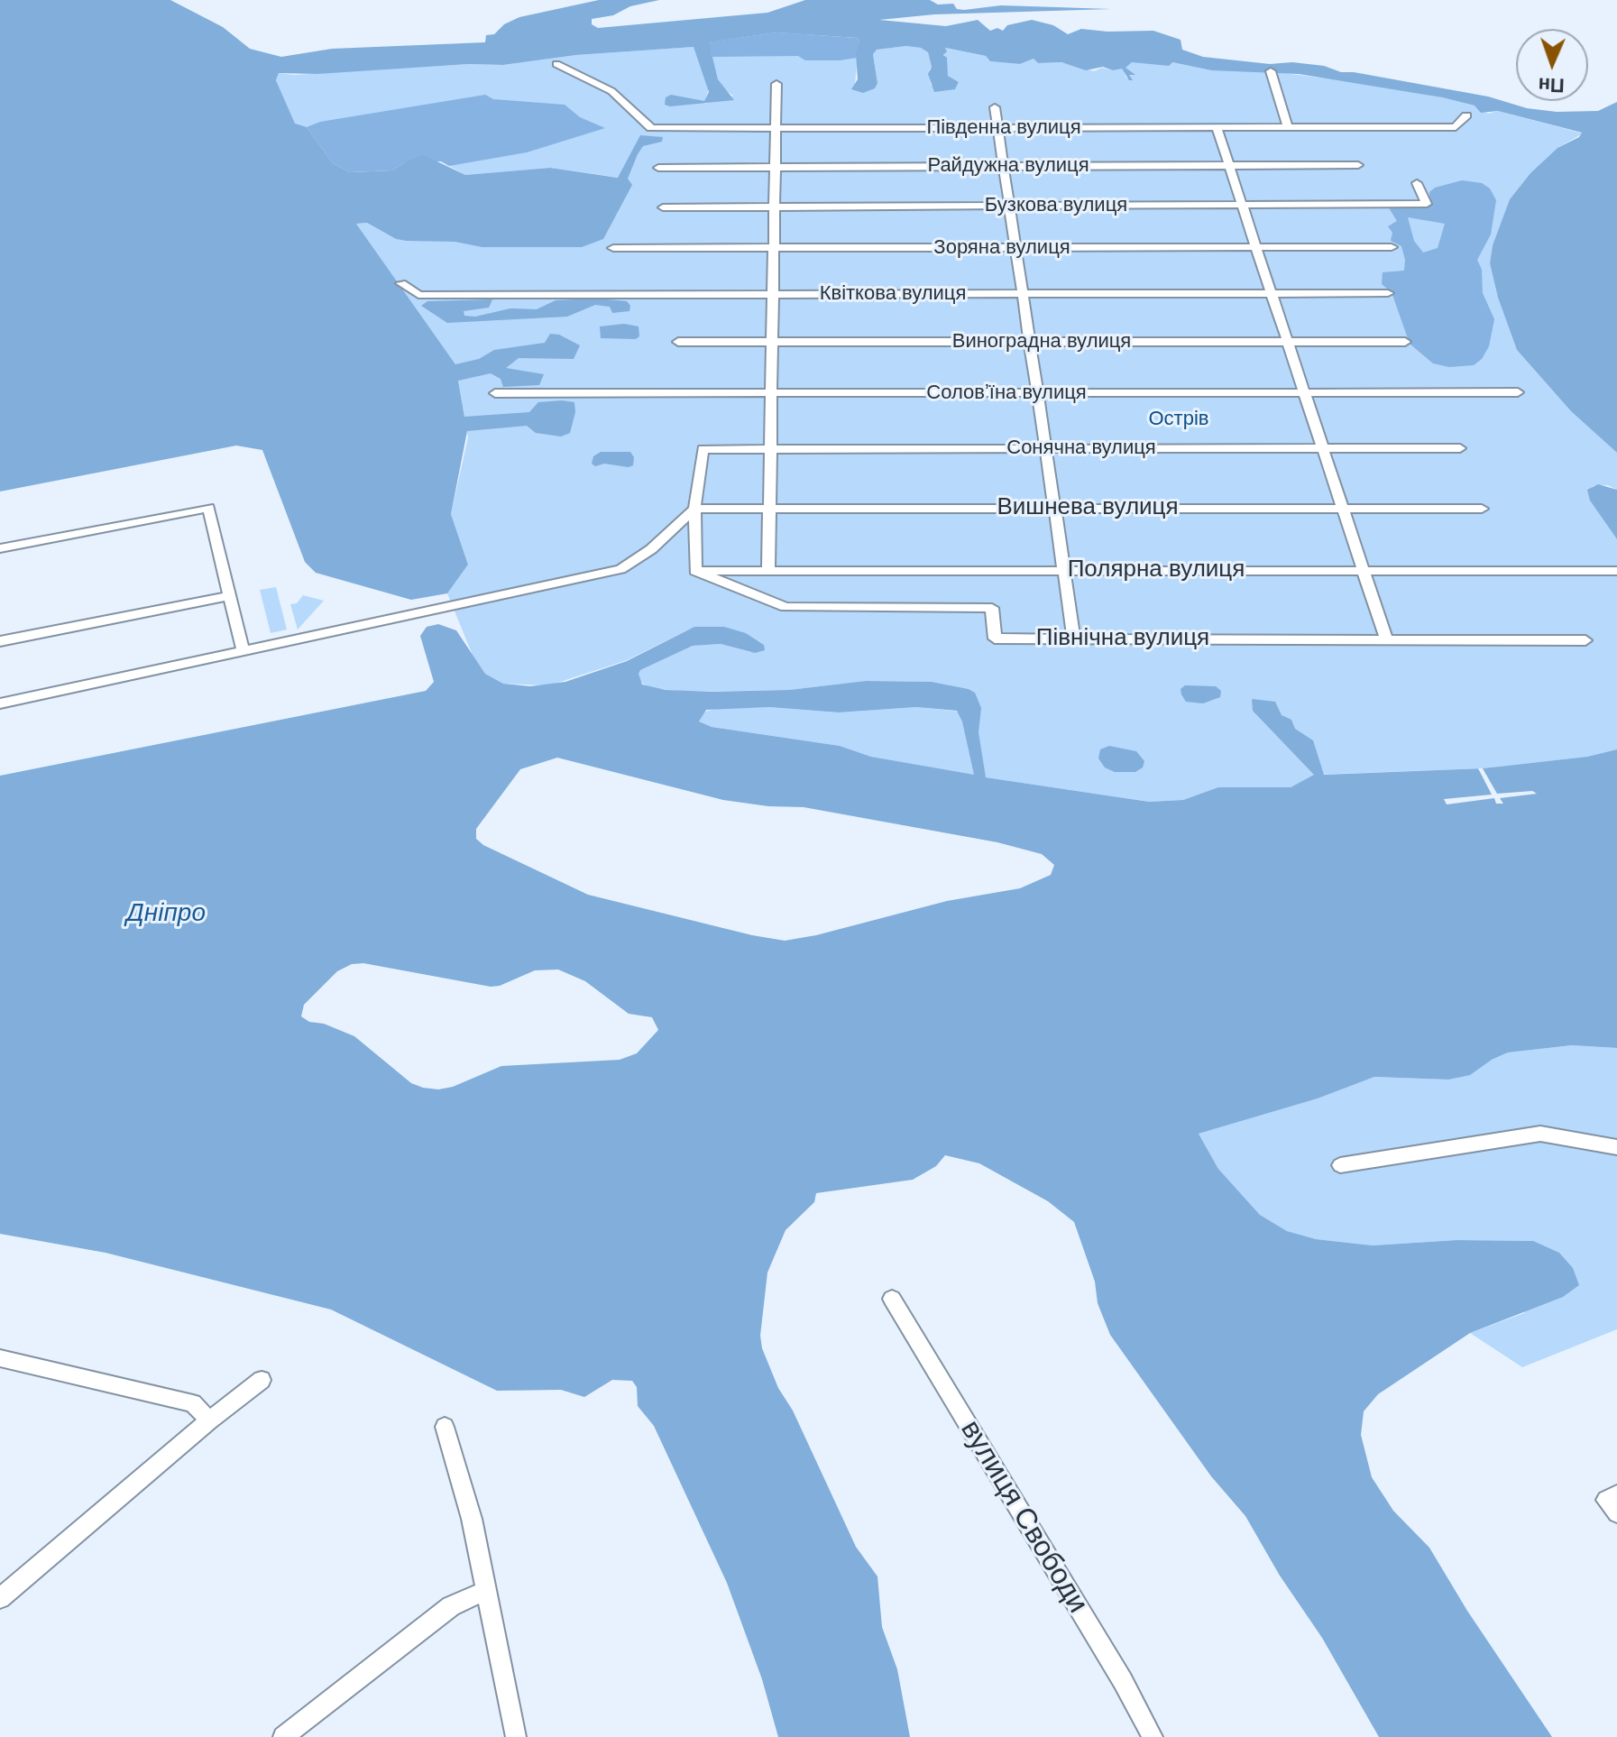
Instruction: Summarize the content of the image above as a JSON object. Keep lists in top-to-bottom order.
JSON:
{
  "streets": {
    "street": [
      "Південна вулиця",
      "Райдужна вулиця",
      "Бузкова вулиця",
      "Зоряна вулиця",
      "Квіткова вулиця",
      "Виноградна вулиця",
      "Соловʼїна вулиця",
      "Сонячна вулиця",
      "Вишнева вулиця",
      "Полярна вулиця",
      "Північна вулиця",
      "вулиця Свободи"
    ]
  },
  "crossings": [
    ["Сонячна вулиця", "Вишнева вулиця"],
    ["Полярна вулиця", "Північна вулиця"]
  ],
  "water": ["Дніпро"],
  "parks": ["Острів"],
  "north": "bottom"
}
